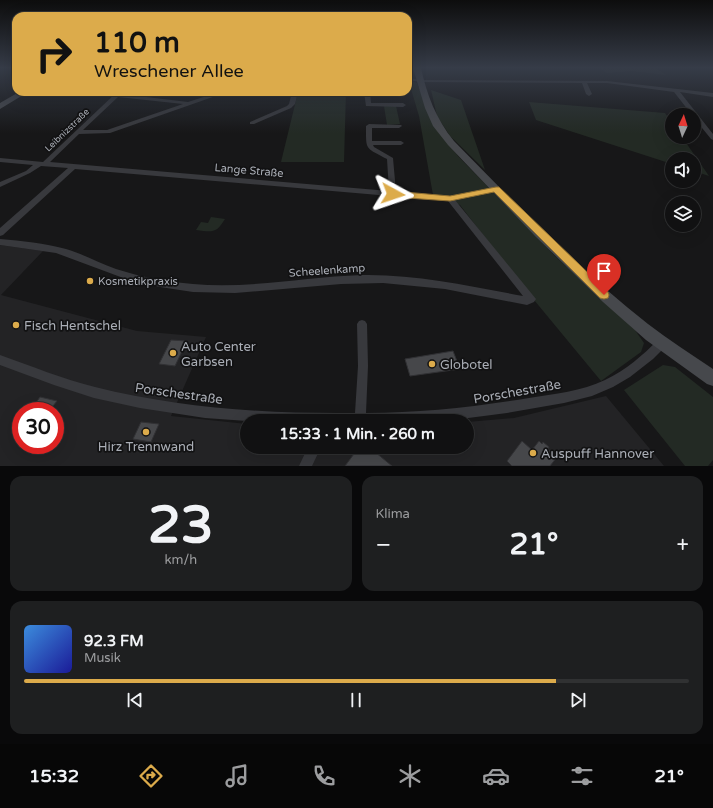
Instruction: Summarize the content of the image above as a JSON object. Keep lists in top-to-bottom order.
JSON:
{
  "streets": {
    "street": [
      "Leibnizstraße",
      "Lange Straße",
      "Scheelenkamp",
      "Porschestraße"
    ]
  },
  "crossings": [
    ["Leibnizstraße", "Lange Straße"],
    ["Lange Straße", "Scheelenkamp"]
  ],
  "places": [
    "Kosmetikpraxis",
    "Fisch Hentschel",
    "Auto Center Garbsen",
    "Globotel",
    "Hirz Trennwand",
    "Auspuff Hannover"
  ],
  "north": "top",
  "page": {
    "turn": ["110 m", "Wreschener Allee"],
    "limit": "30",
    "trip": "15:33 · 1 Min. · 260 m",
    "tile": [
      ["23", "km/h"],
      "Klima"
    ],
    "heat": ["−", "21°", "+"],
    "song": ["92.3 FM", "Musik"],
    "tabs": ["15:32", "21°"]
  }
}
